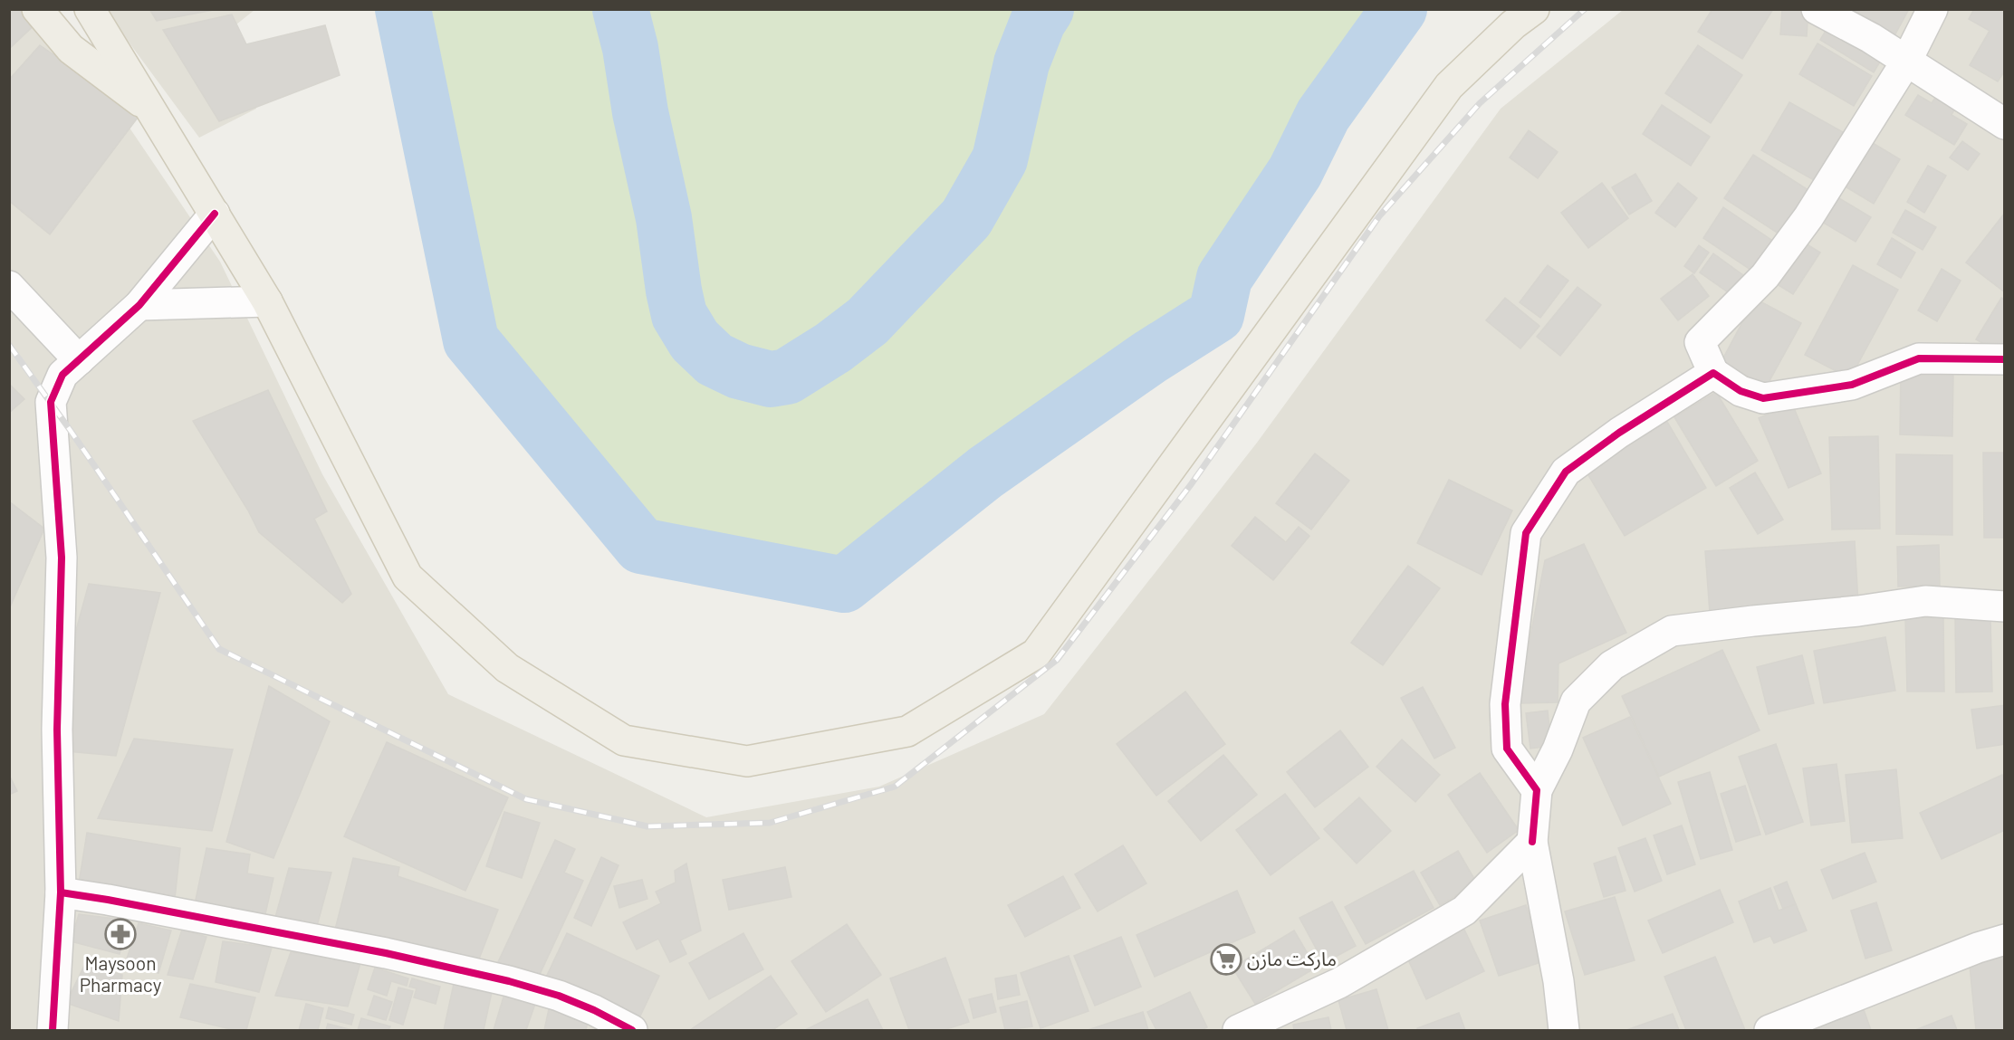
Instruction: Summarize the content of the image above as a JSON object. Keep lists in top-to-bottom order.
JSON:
{
  "places": {
    "pharmacy": ["Maysoon Pharmacy"],
    "supermarket": ["ماركت مازن"]
  }
}
